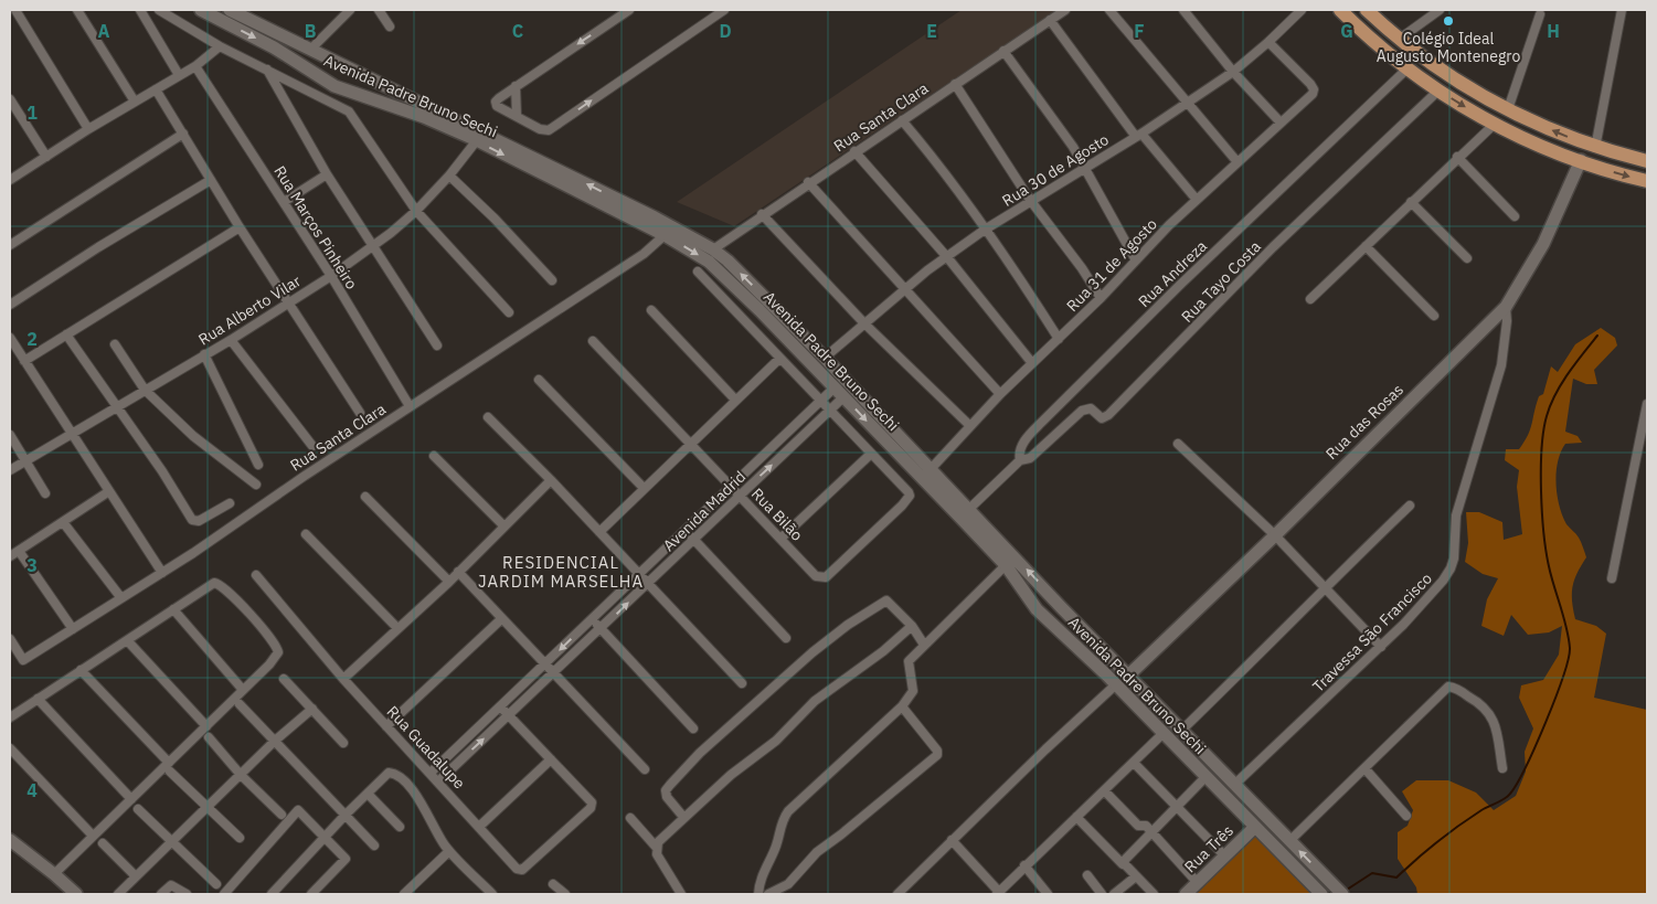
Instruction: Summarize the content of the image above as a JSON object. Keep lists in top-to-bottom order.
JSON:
{
  "streets": {
    "main road": ["Avenida Padre Bruno Sechi", "Rua das Rosas", "Rua Três"],
    "street": [
      "Rua Santa Clara",
      "Rua 30 de Agosto",
      "Rua Marços Pinheiro",
      "Rua 31 de Agosto",
      "Rua Andreza",
      "Rua Tayo Costa",
      "Rua Alberto Vilar",
      "Avenida Madrid",
      "Rua Bilão",
      "Travessa São Francisco",
      "Rua Guadalupe"
    ]
  },
  "crossings": [
    ["Avenida Padre Bruno Sechi", "Rua Santa Clara"],
    ["Avenida Padre Bruno Sechi", "Rua 30 de Agosto"],
    ["Avenida Padre Bruno Sechi", "Rua 31 de Agosto"],
    ["Avenida Padre Bruno Sechi", "Rua Andreza"],
    ["Avenida Padre Bruno Sechi", "Rua Alberto Vilar"],
    ["Avenida Padre Bruno Sechi", "Rua das Rosas"],
    ["Avenida Padre Bruno Sechi", "Avenida Madrid"],
    ["Avenida Padre Bruno Sechi", "Travessa São Francisco"],
    ["Avenida Padre Bruno Sechi", "Rua Três"],
    ["Rua Santa Clara", "Rua Marços Pinheiro"],
    ["Rua 30 de Agosto", "Rua 31 de Agosto"],
    ["Rua Marços Pinheiro", "Rua Alberto Vilar"],
    ["Rua Andreza", "Rua Tayo Costa"],
    ["Rua das Rosas", "Travessa São Francisco"],
    ["Avenida Madrid", "Rua Bilão"],
    ["Avenida Madrid", "Rua Guadalupe"]
  ],
  "districts": ["RESIDENCIAL JARDIM MARSELHA"],
  "places": ["Colégio Ideal Augusto Montenegro"],
  "grid": {
    "columns": [
      "A",
      "B",
      "C",
      "D",
      "E",
      "F",
      "G",
      "H"
    ],
    "rows": [
      "1",
      "2",
      "3",
      "4"
    ]
  }
}
